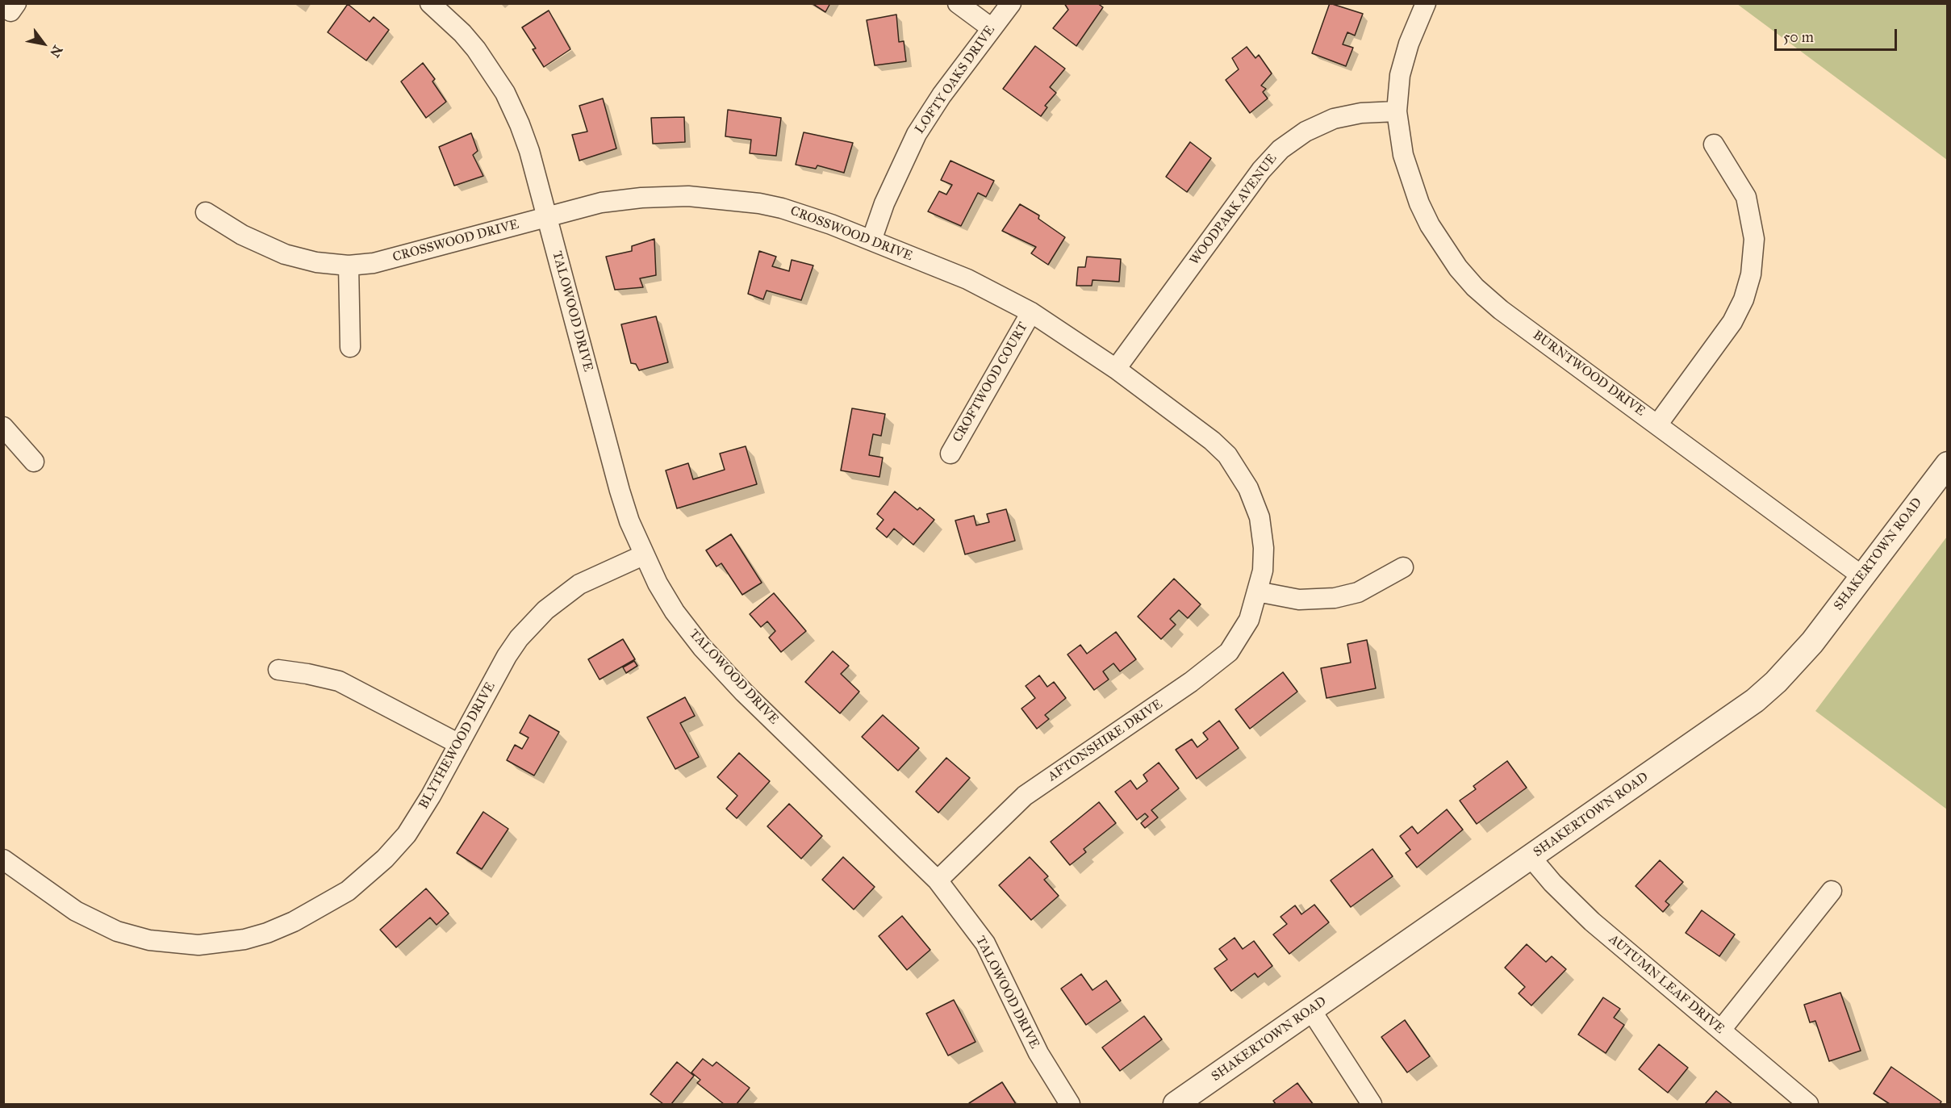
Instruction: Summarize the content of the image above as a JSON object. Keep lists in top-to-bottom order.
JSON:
{
  "streets": {
    "street": [
      "LOFTY OAKS DRIVE",
      "WOODPARK AVENUE",
      "CROSSWOOD DRIVE",
      "TALOWOOD DRIVE",
      "BURNTWOOD DRIVE",
      "CROFTWOOD COURT",
      "SHAKERTOWN ROAD",
      "AFTONSHIRE DRIVE",
      "BLYTHEWOOD DRIVE",
      "AUTUMN LEAF DRIVE"
    ]
  },
  "crossings": [
    ["LOFTY OAKS DRIVE", "CROSSWOOD DRIVE"],
    ["WOODPARK AVENUE", "CROSSWOOD DRIVE"],
    ["WOODPARK AVENUE", "BURNTWOOD DRIVE"],
    ["CROSSWOOD DRIVE", "TALOWOOD DRIVE"],
    ["CROSSWOOD DRIVE", "CROFTWOOD COURT"],
    ["CROSSWOOD DRIVE", "AFTONSHIRE DRIVE"],
    ["TALOWOOD DRIVE", "AFTONSHIRE DRIVE"],
    ["TALOWOOD DRIVE", "BLYTHEWOOD DRIVE"],
    ["BURNTWOOD DRIVE", "SHAKERTOWN ROAD"],
    ["SHAKERTOWN ROAD", "AUTUMN LEAF DRIVE"]
  ],
  "scale_bar": "50 m",
  "north": "bottom right"
}
